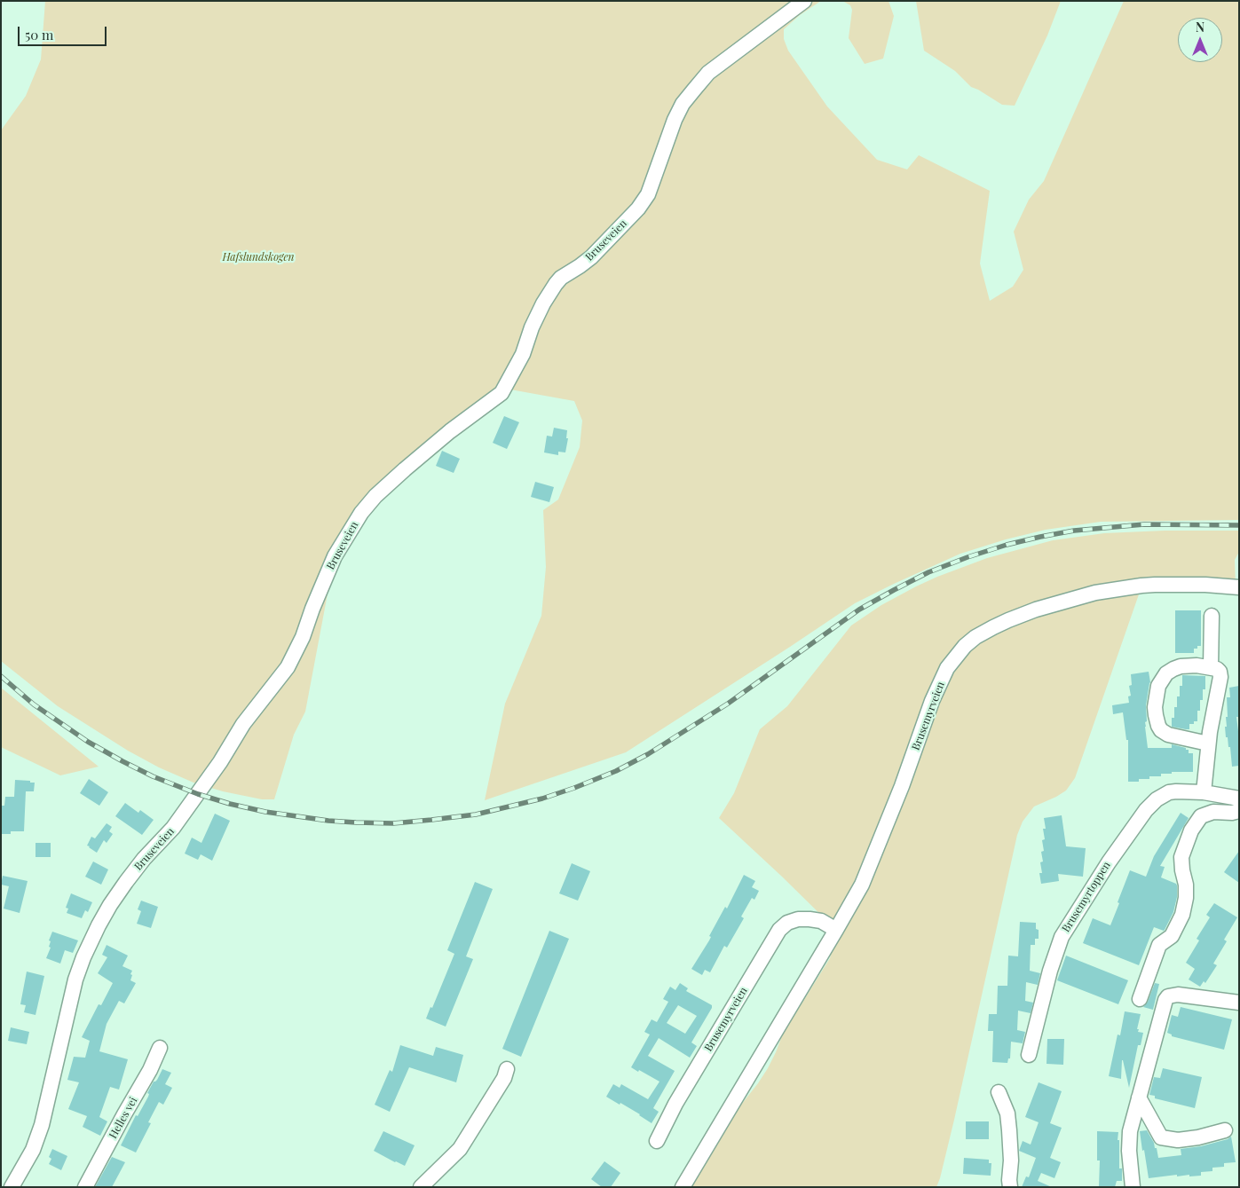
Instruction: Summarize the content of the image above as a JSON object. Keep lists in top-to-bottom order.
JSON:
{
  "streets": {
    "street": [
      "Bruseveien",
      "Brusemyrveien",
      "Brusemyrtoppen",
      "Helles vei"
    ]
  },
  "parks": ["Hafslundskogen"],
  "scale_bar": "50 m",
  "north": "top"
}
